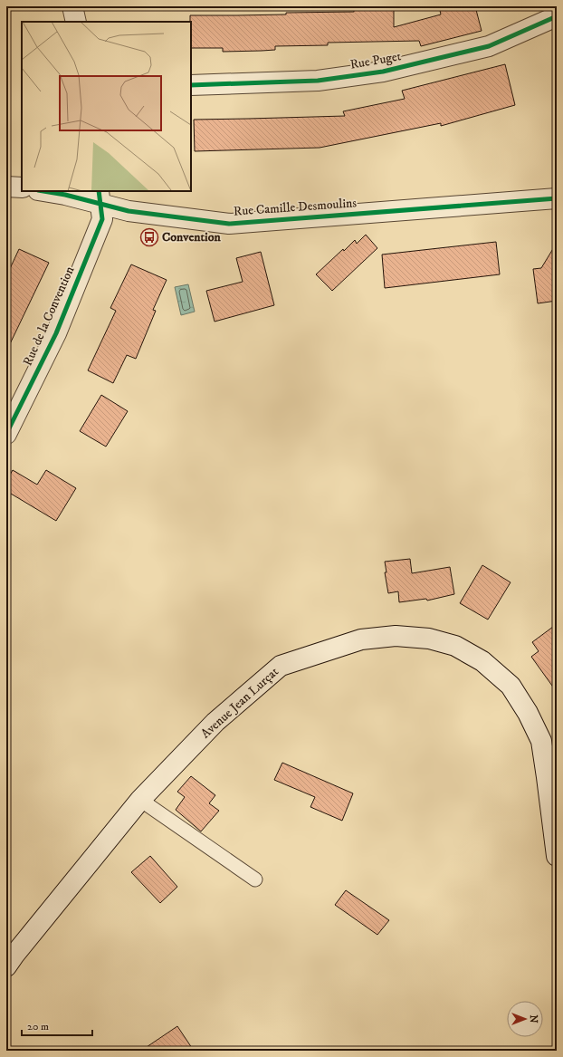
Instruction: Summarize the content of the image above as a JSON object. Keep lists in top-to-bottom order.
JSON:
{
  "streets": {
    "street": [
      "Rue Puget",
      "Rue Camille Desmoulins",
      "Rue de la Convention",
      "Avenue Jean Lurçat"
    ]
  },
  "crossings": [
    ["Rue Camille Desmoulins", "Rue de la Convention"]
  ],
  "places": {
    "bus stop": ["Convention"]
  },
  "scale_bar": "20 m",
  "north": "right"
}
